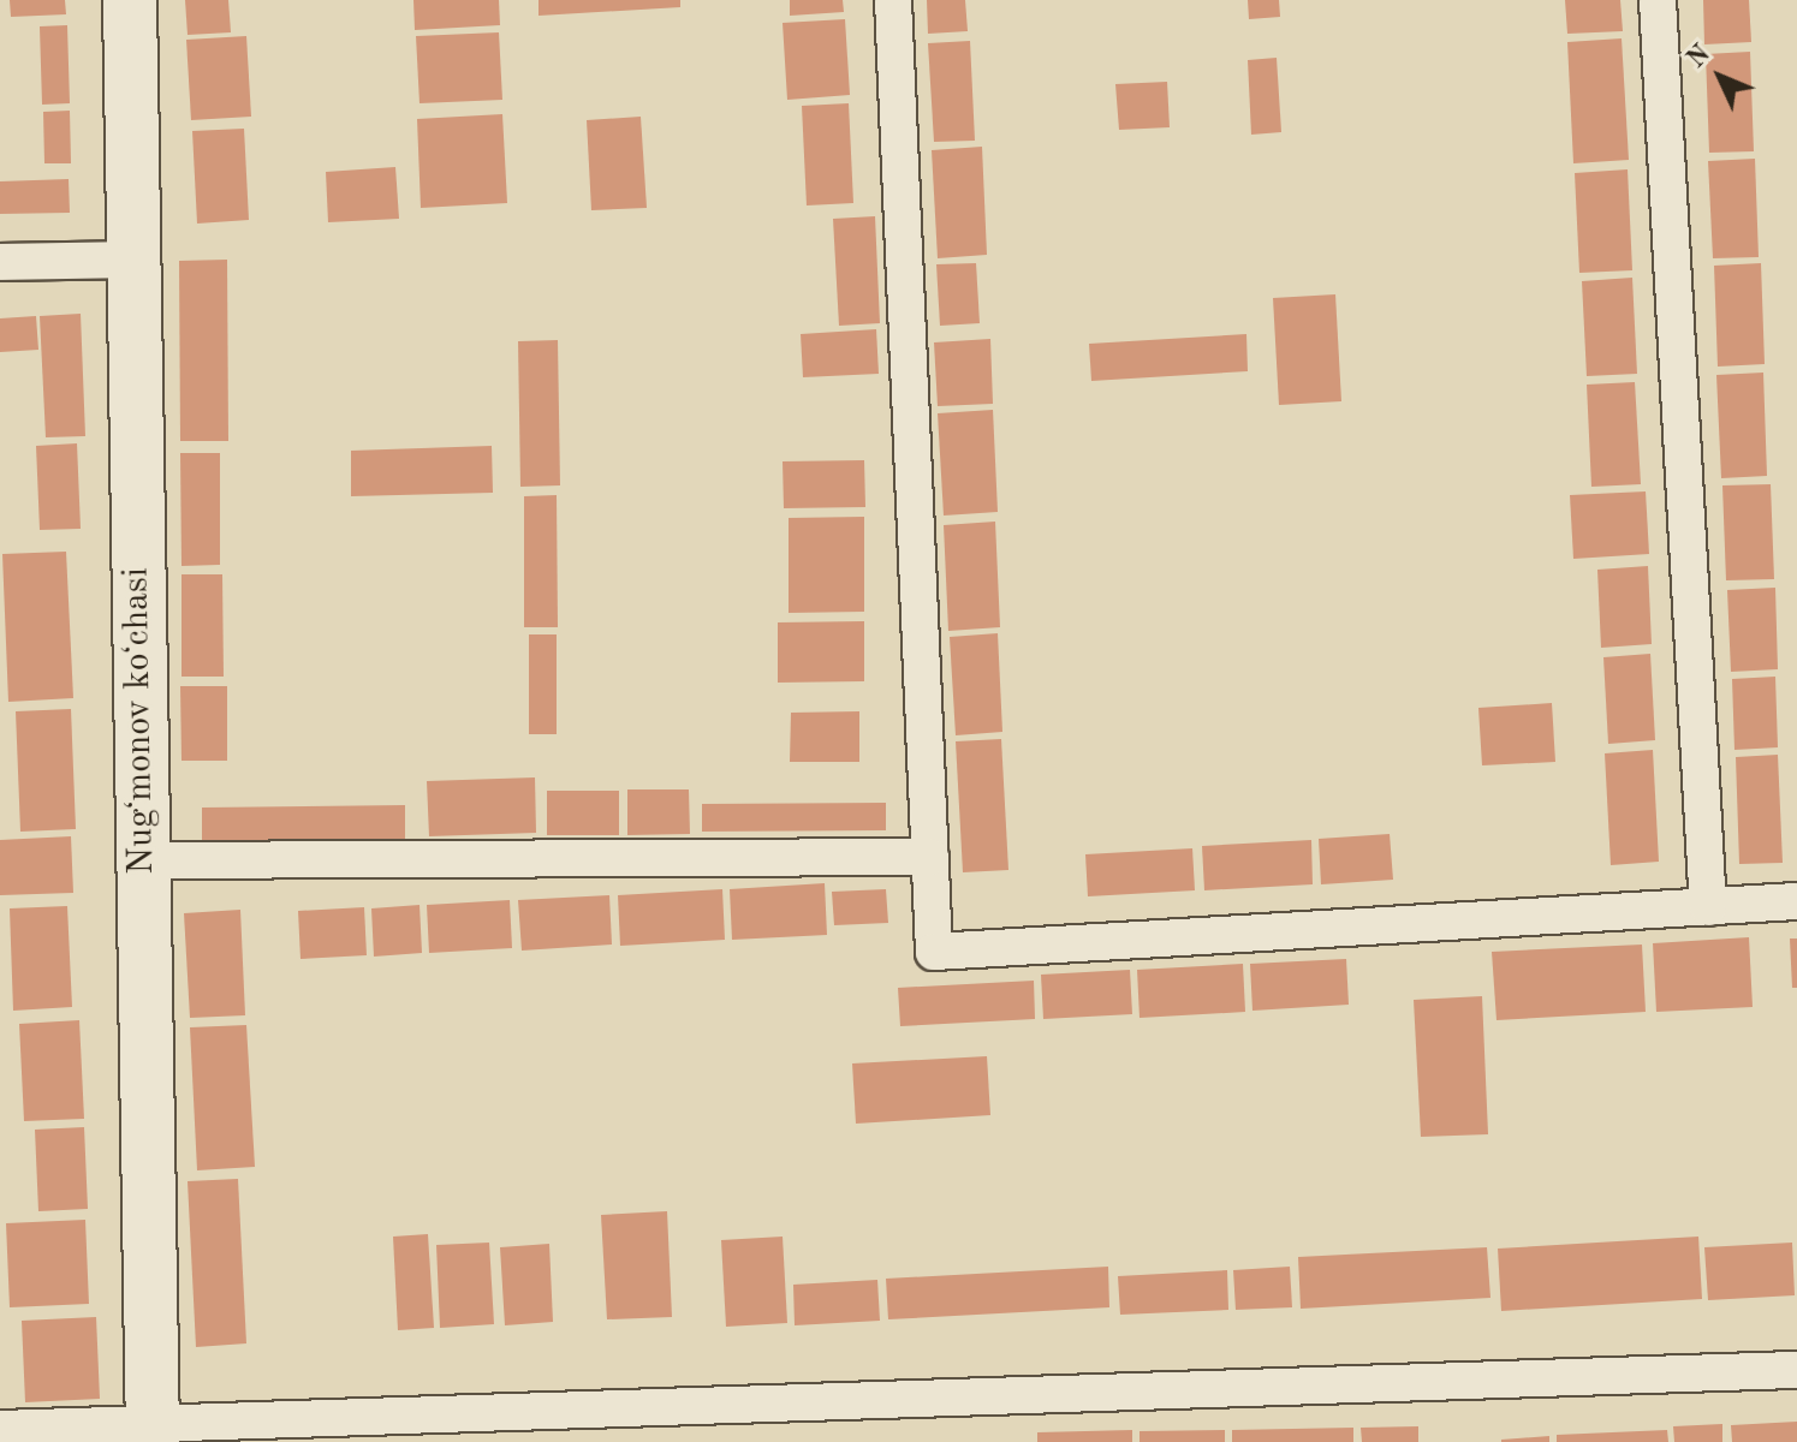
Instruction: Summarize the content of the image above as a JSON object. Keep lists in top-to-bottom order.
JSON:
{
  "streets": {
    "main road": ["Nugʻmonov koʻchasi"]
  },
  "north": "top left"
}
